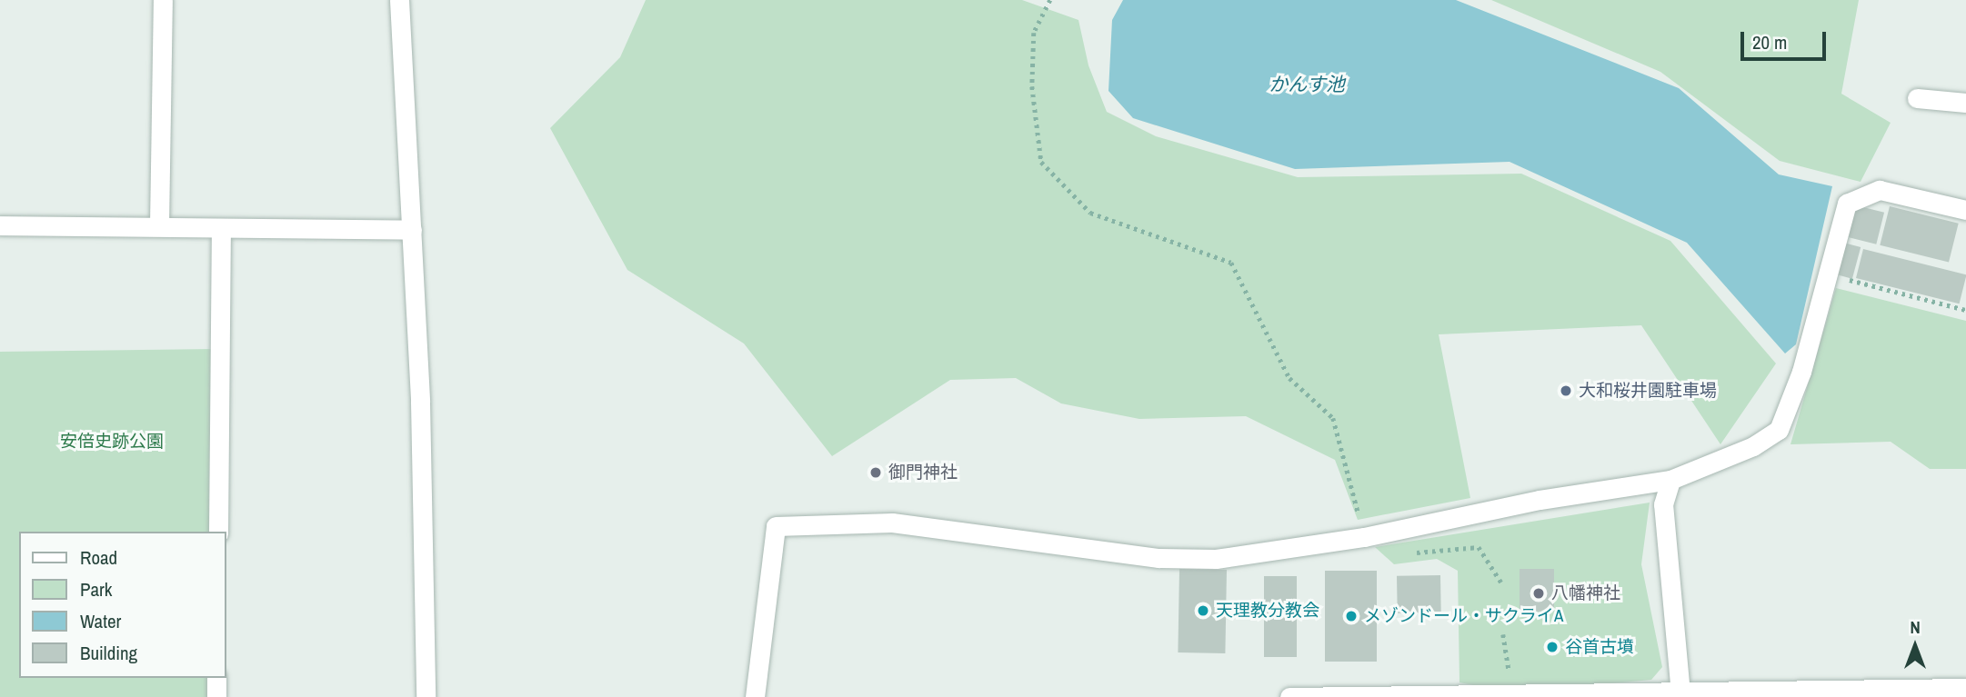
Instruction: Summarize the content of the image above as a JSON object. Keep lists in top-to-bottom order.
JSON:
{
  "water": ["かんす池"],
  "parks": ["安倍史跡公園"],
  "places": [
    "大和桜井園駐車場",
    "御門神社",
    "八幡神社",
    "天理教分教会",
    "メゾンドール・サクライA",
    "谷首古墳"
  ],
  "legend": [
    "Road",
    "Park",
    "Water",
    "Building"
  ],
  "scale_bar": "20 m",
  "north": "top"
}
